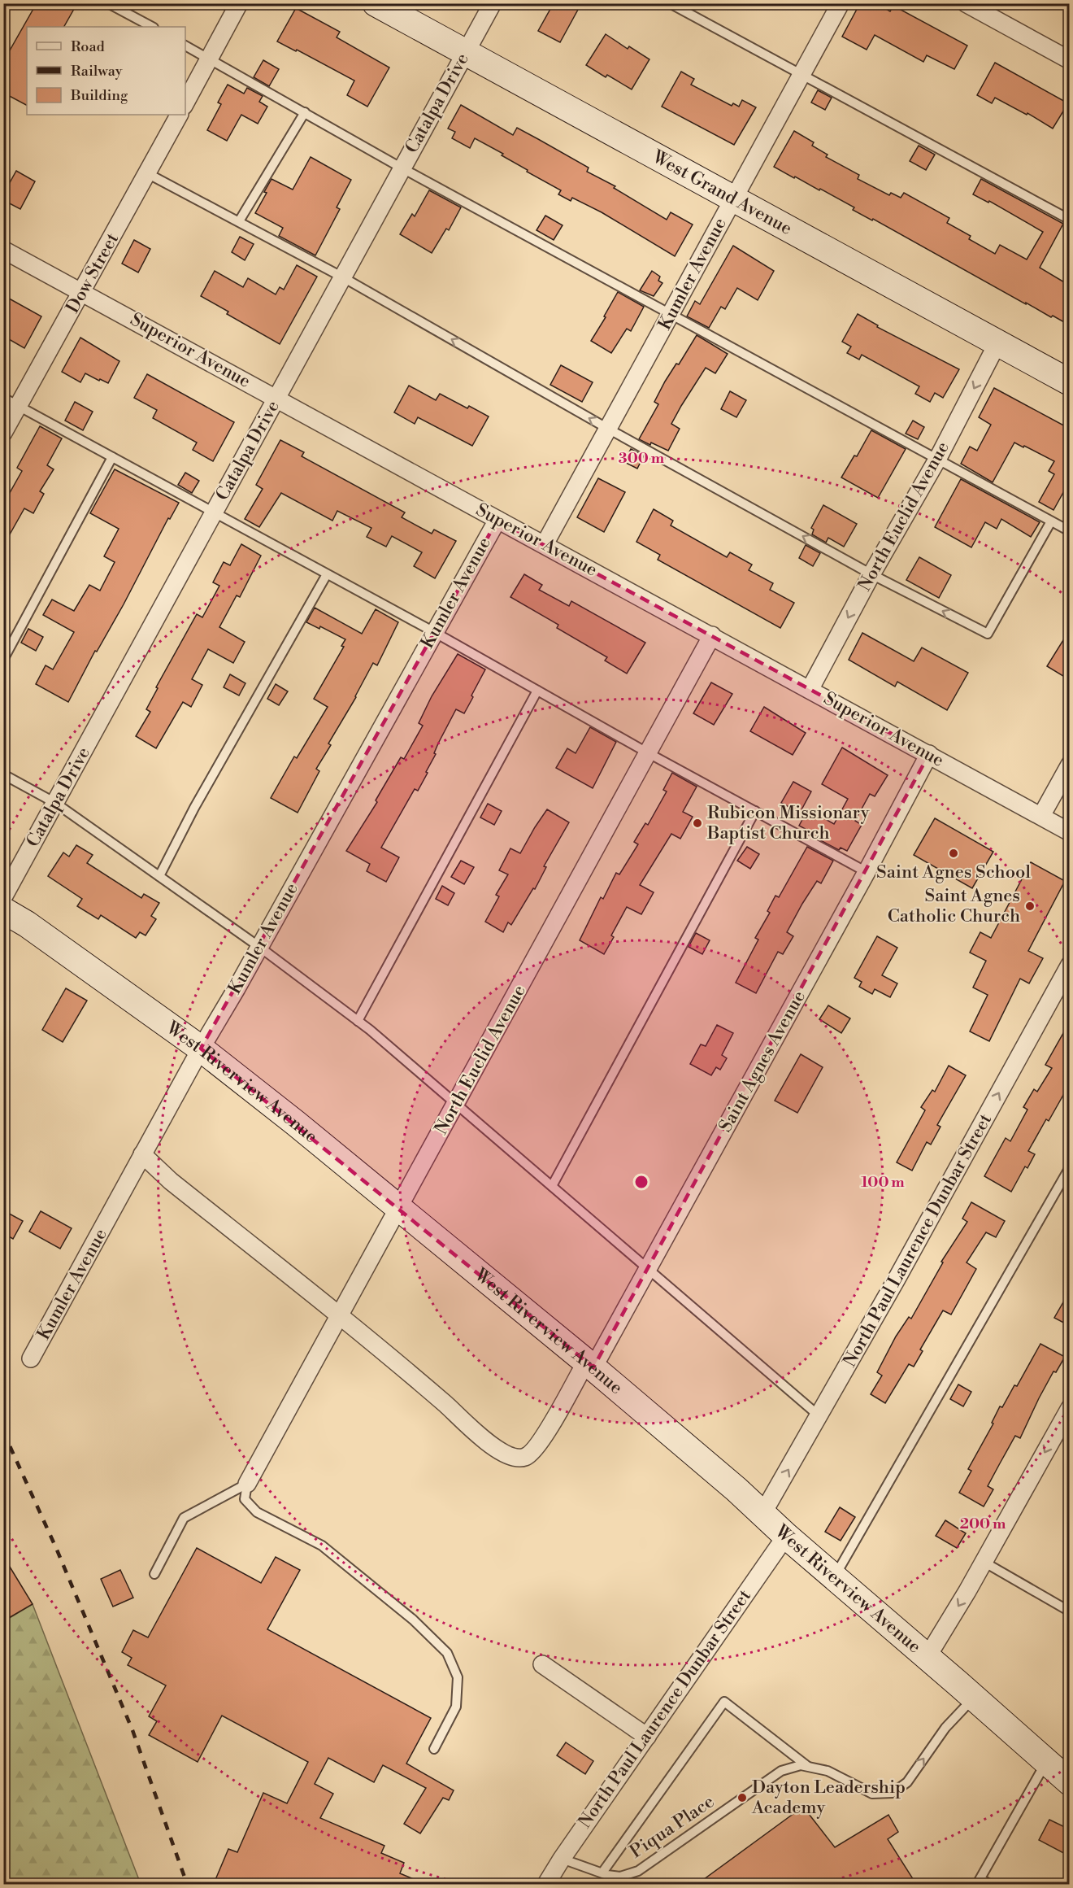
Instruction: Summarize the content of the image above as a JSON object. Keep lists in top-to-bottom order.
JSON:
{
  "streets": {
    "street": [
      "Catalpa Drive",
      "West Grand Avenue",
      "Dow Street",
      "Kumler Avenue",
      "Superior Avenue",
      "North Euclid Avenue",
      "Saint Agnes Avenue",
      "West Riverview Avenue",
      "North Paul Laurence Dunbar Street"
    ],
    "lane": ["Piqua Place"]
  },
  "crossings": [
    ["Catalpa Drive", "West Grand Avenue"],
    ["Catalpa Drive", "Superior Avenue"],
    ["West Grand Avenue", "Kumler Avenue"],
    ["West Grand Avenue", "North Euclid Avenue"],
    ["Dow Street", "Superior Avenue"],
    ["Kumler Avenue", "Superior Avenue"],
    ["Kumler Avenue", "Saint Agnes Avenue"],
    ["Kumler Avenue", "West Riverview Avenue"],
    ["Superior Avenue", "North Euclid Avenue"],
    ["Superior Avenue", "Saint Agnes Avenue"],
    ["North Euclid Avenue", "Saint Agnes Avenue"],
    ["North Euclid Avenue", "West Riverview Avenue"],
    ["Saint Agnes Avenue", "West Riverview Avenue"],
    ["West Riverview Avenue", "North Paul Laurence Dunbar Street"],
    ["West Riverview Avenue", "Piqua Place"],
    ["North Paul Laurence Dunbar Street", "Piqua Place"]
  ],
  "one_way": ["North Paul Laurence Dunbar Street", "Piqua Place"],
  "places": [
    "Rubicon Missionary Baptist Church",
    "Saint Agnes School",
    "Saint Agnes Catholic Church",
    "Dayton Leadership Academy"
  ],
  "legend": ["Road", "Railway", "Building"],
  "rings": ["300 m", "100 m", "200 m"]
}
